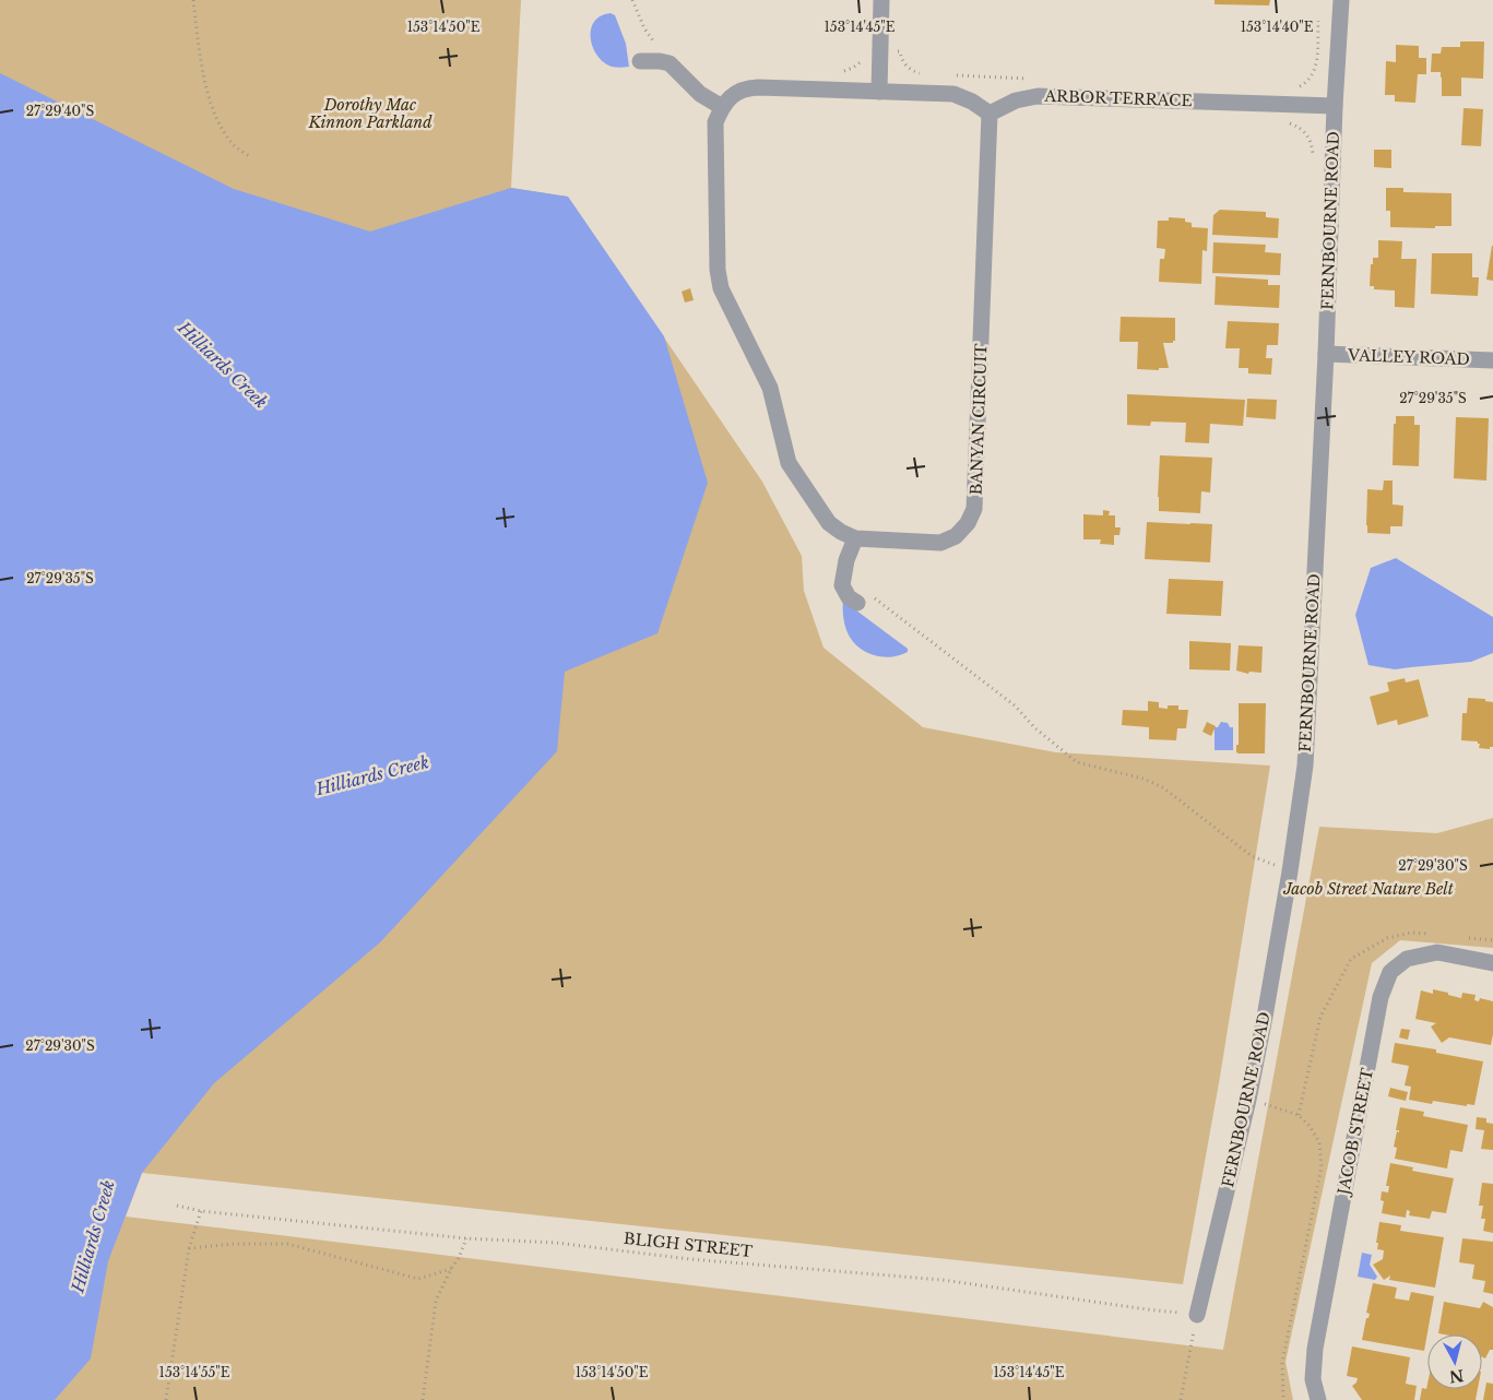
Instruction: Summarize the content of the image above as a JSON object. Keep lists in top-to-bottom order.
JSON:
{
  "streets": {
    "street": [
      "ARBOR TERRACE",
      "FERNBOURNE ROAD",
      "VALLEY ROAD",
      "BANYAN CIRCUIT",
      "JACOB STREET"
    ],
    "path": ["BLIGH STREET"]
  },
  "crossings": [
    ["ARBOR TERRACE", "FERNBOURNE ROAD"],
    ["ARBOR TERRACE", "BANYAN CIRCUIT"],
    ["FERNBOURNE ROAD", "VALLEY ROAD"],
    ["FERNBOURNE ROAD", "BLIGH STREET"]
  ],
  "water": ["Hilliards Creek"],
  "parks": ["Dorothy Mac Kinnon Parkland", "Jacob Street Nature Belt"],
  "north": "bottom",
  "coordinates": [
    "153°14'50\"E",
    "153°14'45\"E",
    "153°14'40\"E",
    "27°29'40\"S",
    "27°29'35\"S",
    "27°29'30\"S",
    "153°14'55\"E"
  ]
}
